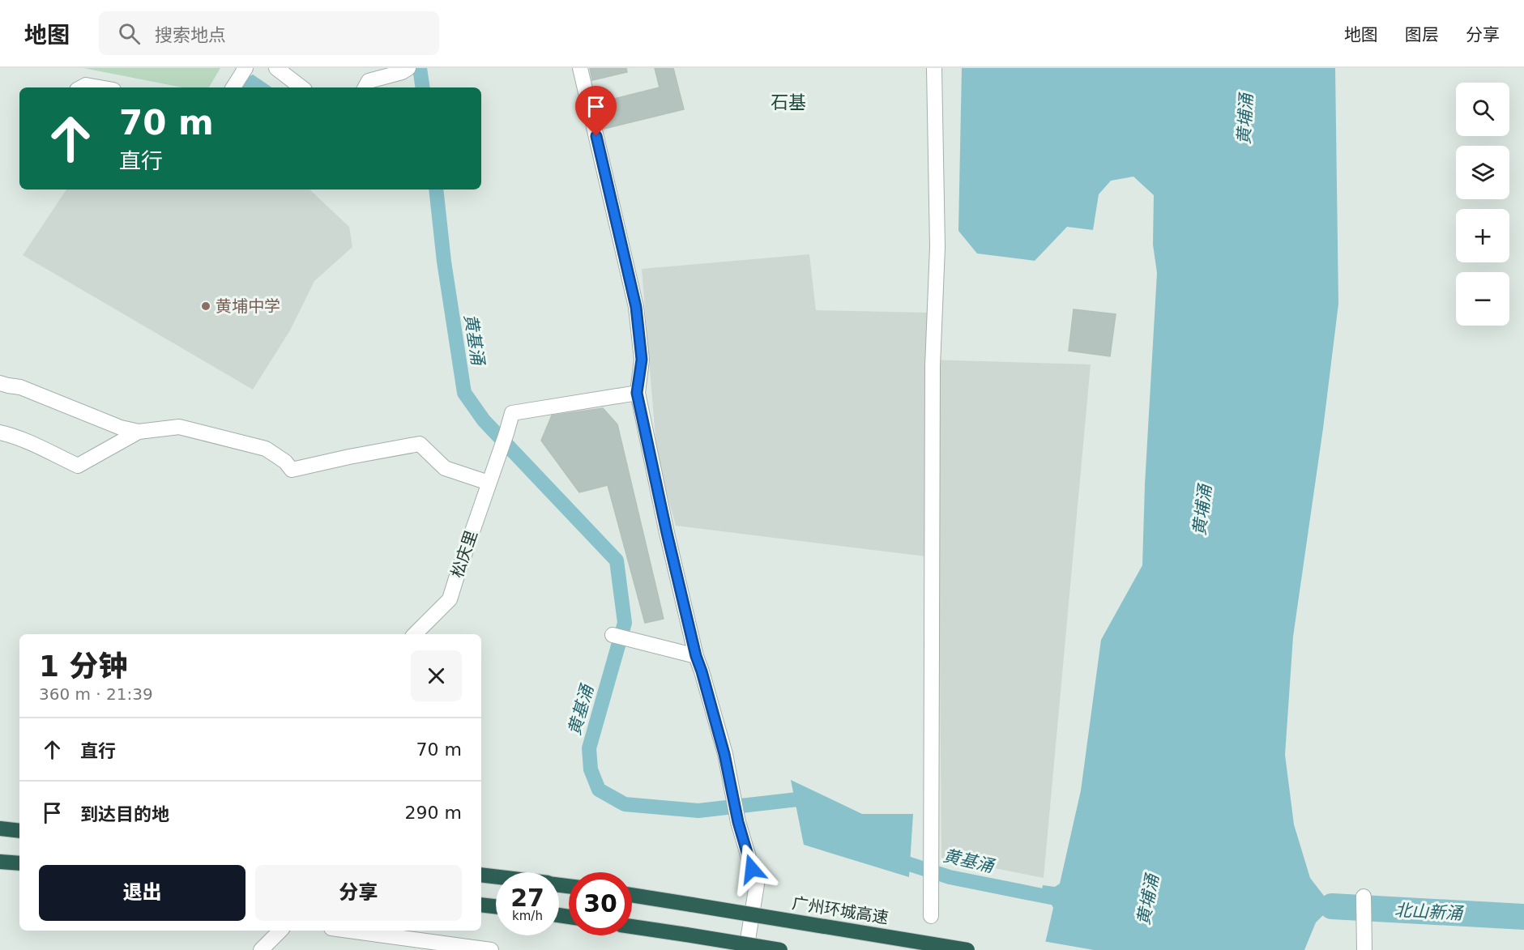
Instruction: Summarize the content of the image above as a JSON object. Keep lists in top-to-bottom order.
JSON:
{
  "streets": {
    "highway": ["广州环城高速"],
    "street": ["松庆里"]
  },
  "districts": ["石基"],
  "water": ["黄埔涌", "黄基涌", "北山新涌"],
  "places": ["黄埔中学"],
  "page": {
    "header": "地图",
    "search": "搜索地点",
    "nav": ["地图", "图层", "分享"],
    "map_buttons": ["+", "−"],
    "turn": ["70 m", "直行"],
    "heading": ["1 分钟", "360 m · 21:39"],
    "list": [
      {
        "name": "直行",
        "value": "70 m"
      },
      {
        "name": "到达目的地",
        "value": "290 m"
      }
    ],
    "buttons": ["退出", "分享"],
    "speed": "27 km/h",
    "limit": "30"
  }
}
